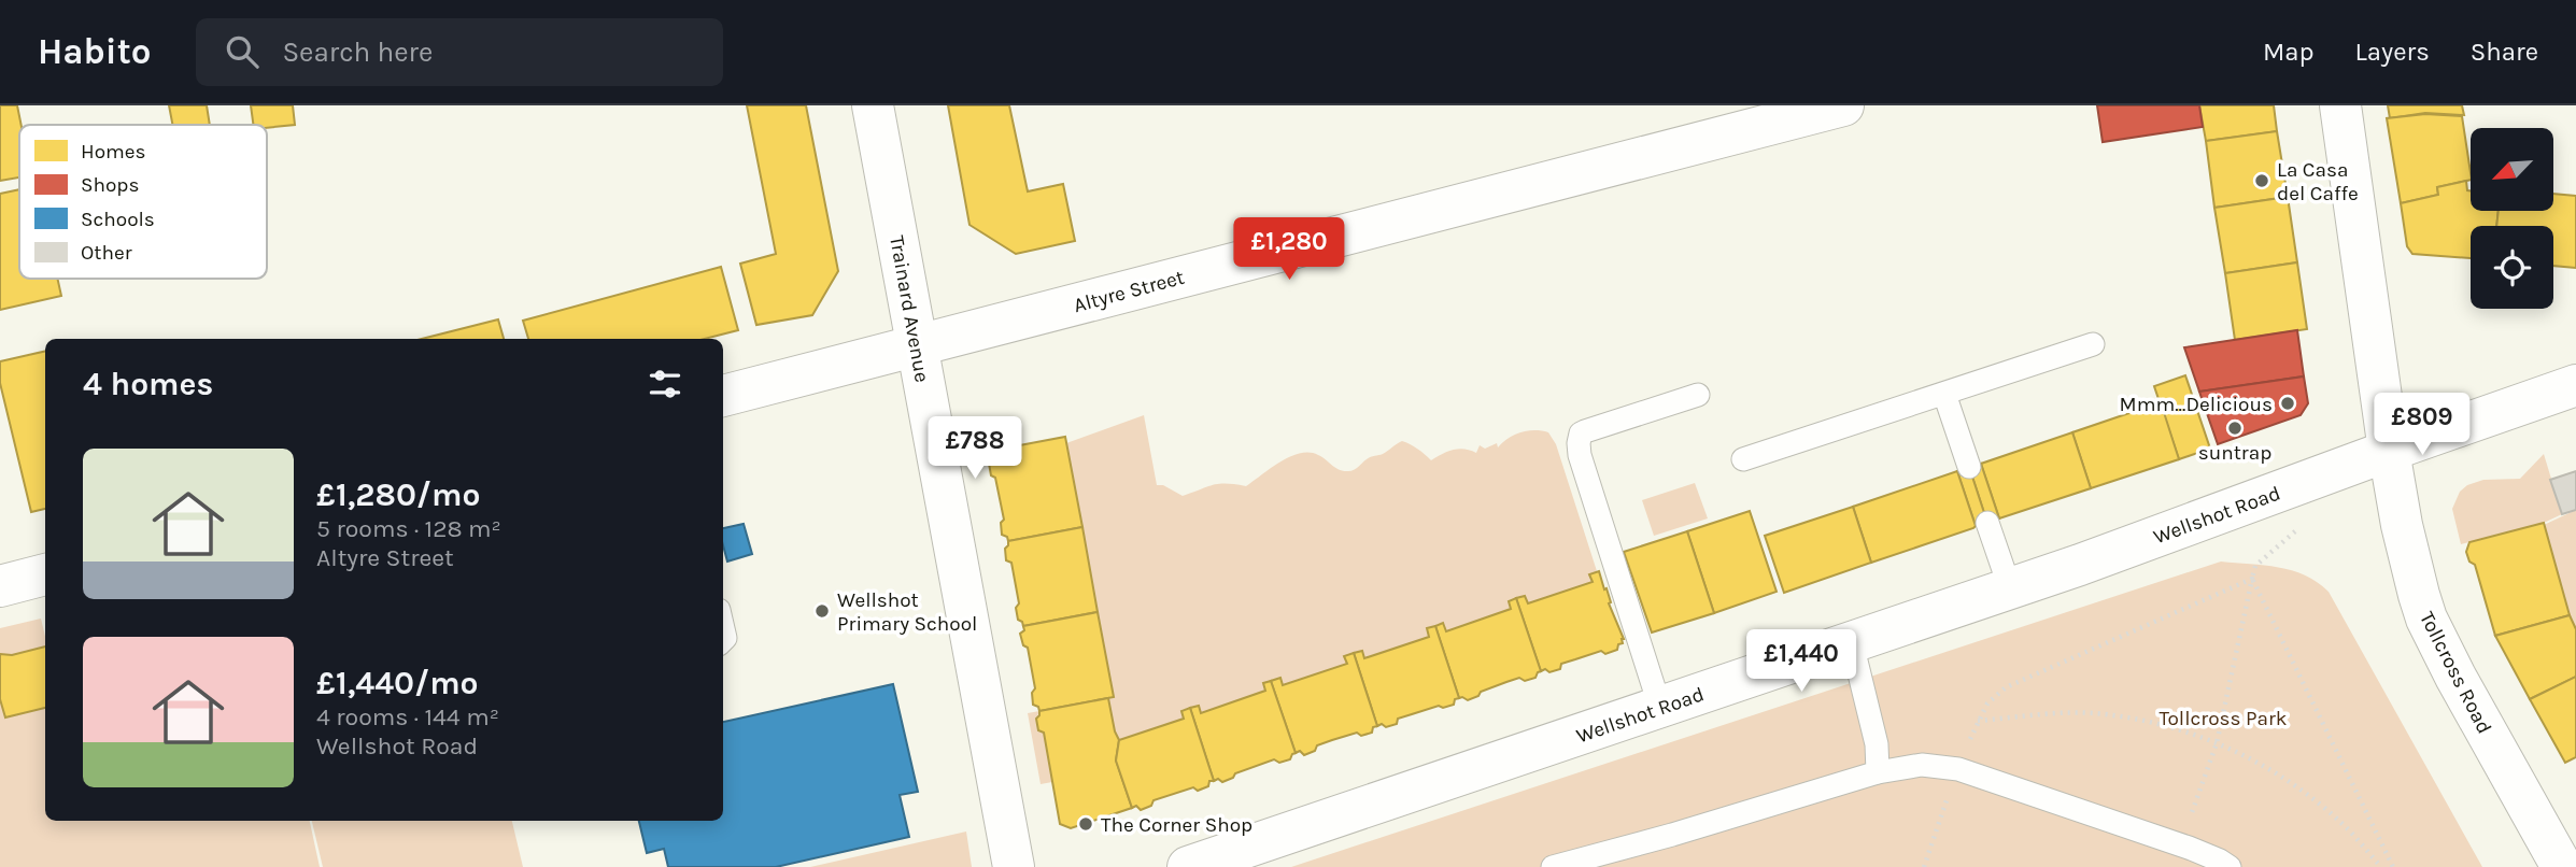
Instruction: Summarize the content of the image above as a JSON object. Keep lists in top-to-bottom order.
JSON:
{
  "streets": {
    "street": [
      "Altyre Street",
      "Trainard Avenue",
      "Wellshot Road",
      "Tollcross Road"
    ]
  },
  "crossings": [
    ["Altyre Street", "Trainard Avenue"],
    ["Wellshot Road", "Tollcross Road"]
  ],
  "parks": ["Tollcross Park"],
  "places": [
    "La Casa del Caffe",
    "Mmm...Delicious",
    "suntrap",
    "Wellshot Primary School",
    "The Corner Shop"
  ],
  "legend": [
    "Homes",
    "Shops",
    "Schools",
    "Other"
  ],
  "north": "bottom left",
  "page": {
    "header": "Habito",
    "search": "Search here",
    "nav": ["Map", "Layers", "Share"],
    "price": [
      "£1,280",
      "£809",
      "£788",
      "£1,440"
    ],
    "heading": "4 homes",
    "list": [
      {
        "name": "£1,280/mo",
        "note": "5 rooms · 128 m² · Altyre Street"
      },
      {
        "name": "£1,440/mo",
        "note": "4 rooms · 144 m² · Wellshot Road"
      }
    ]
  }
}
